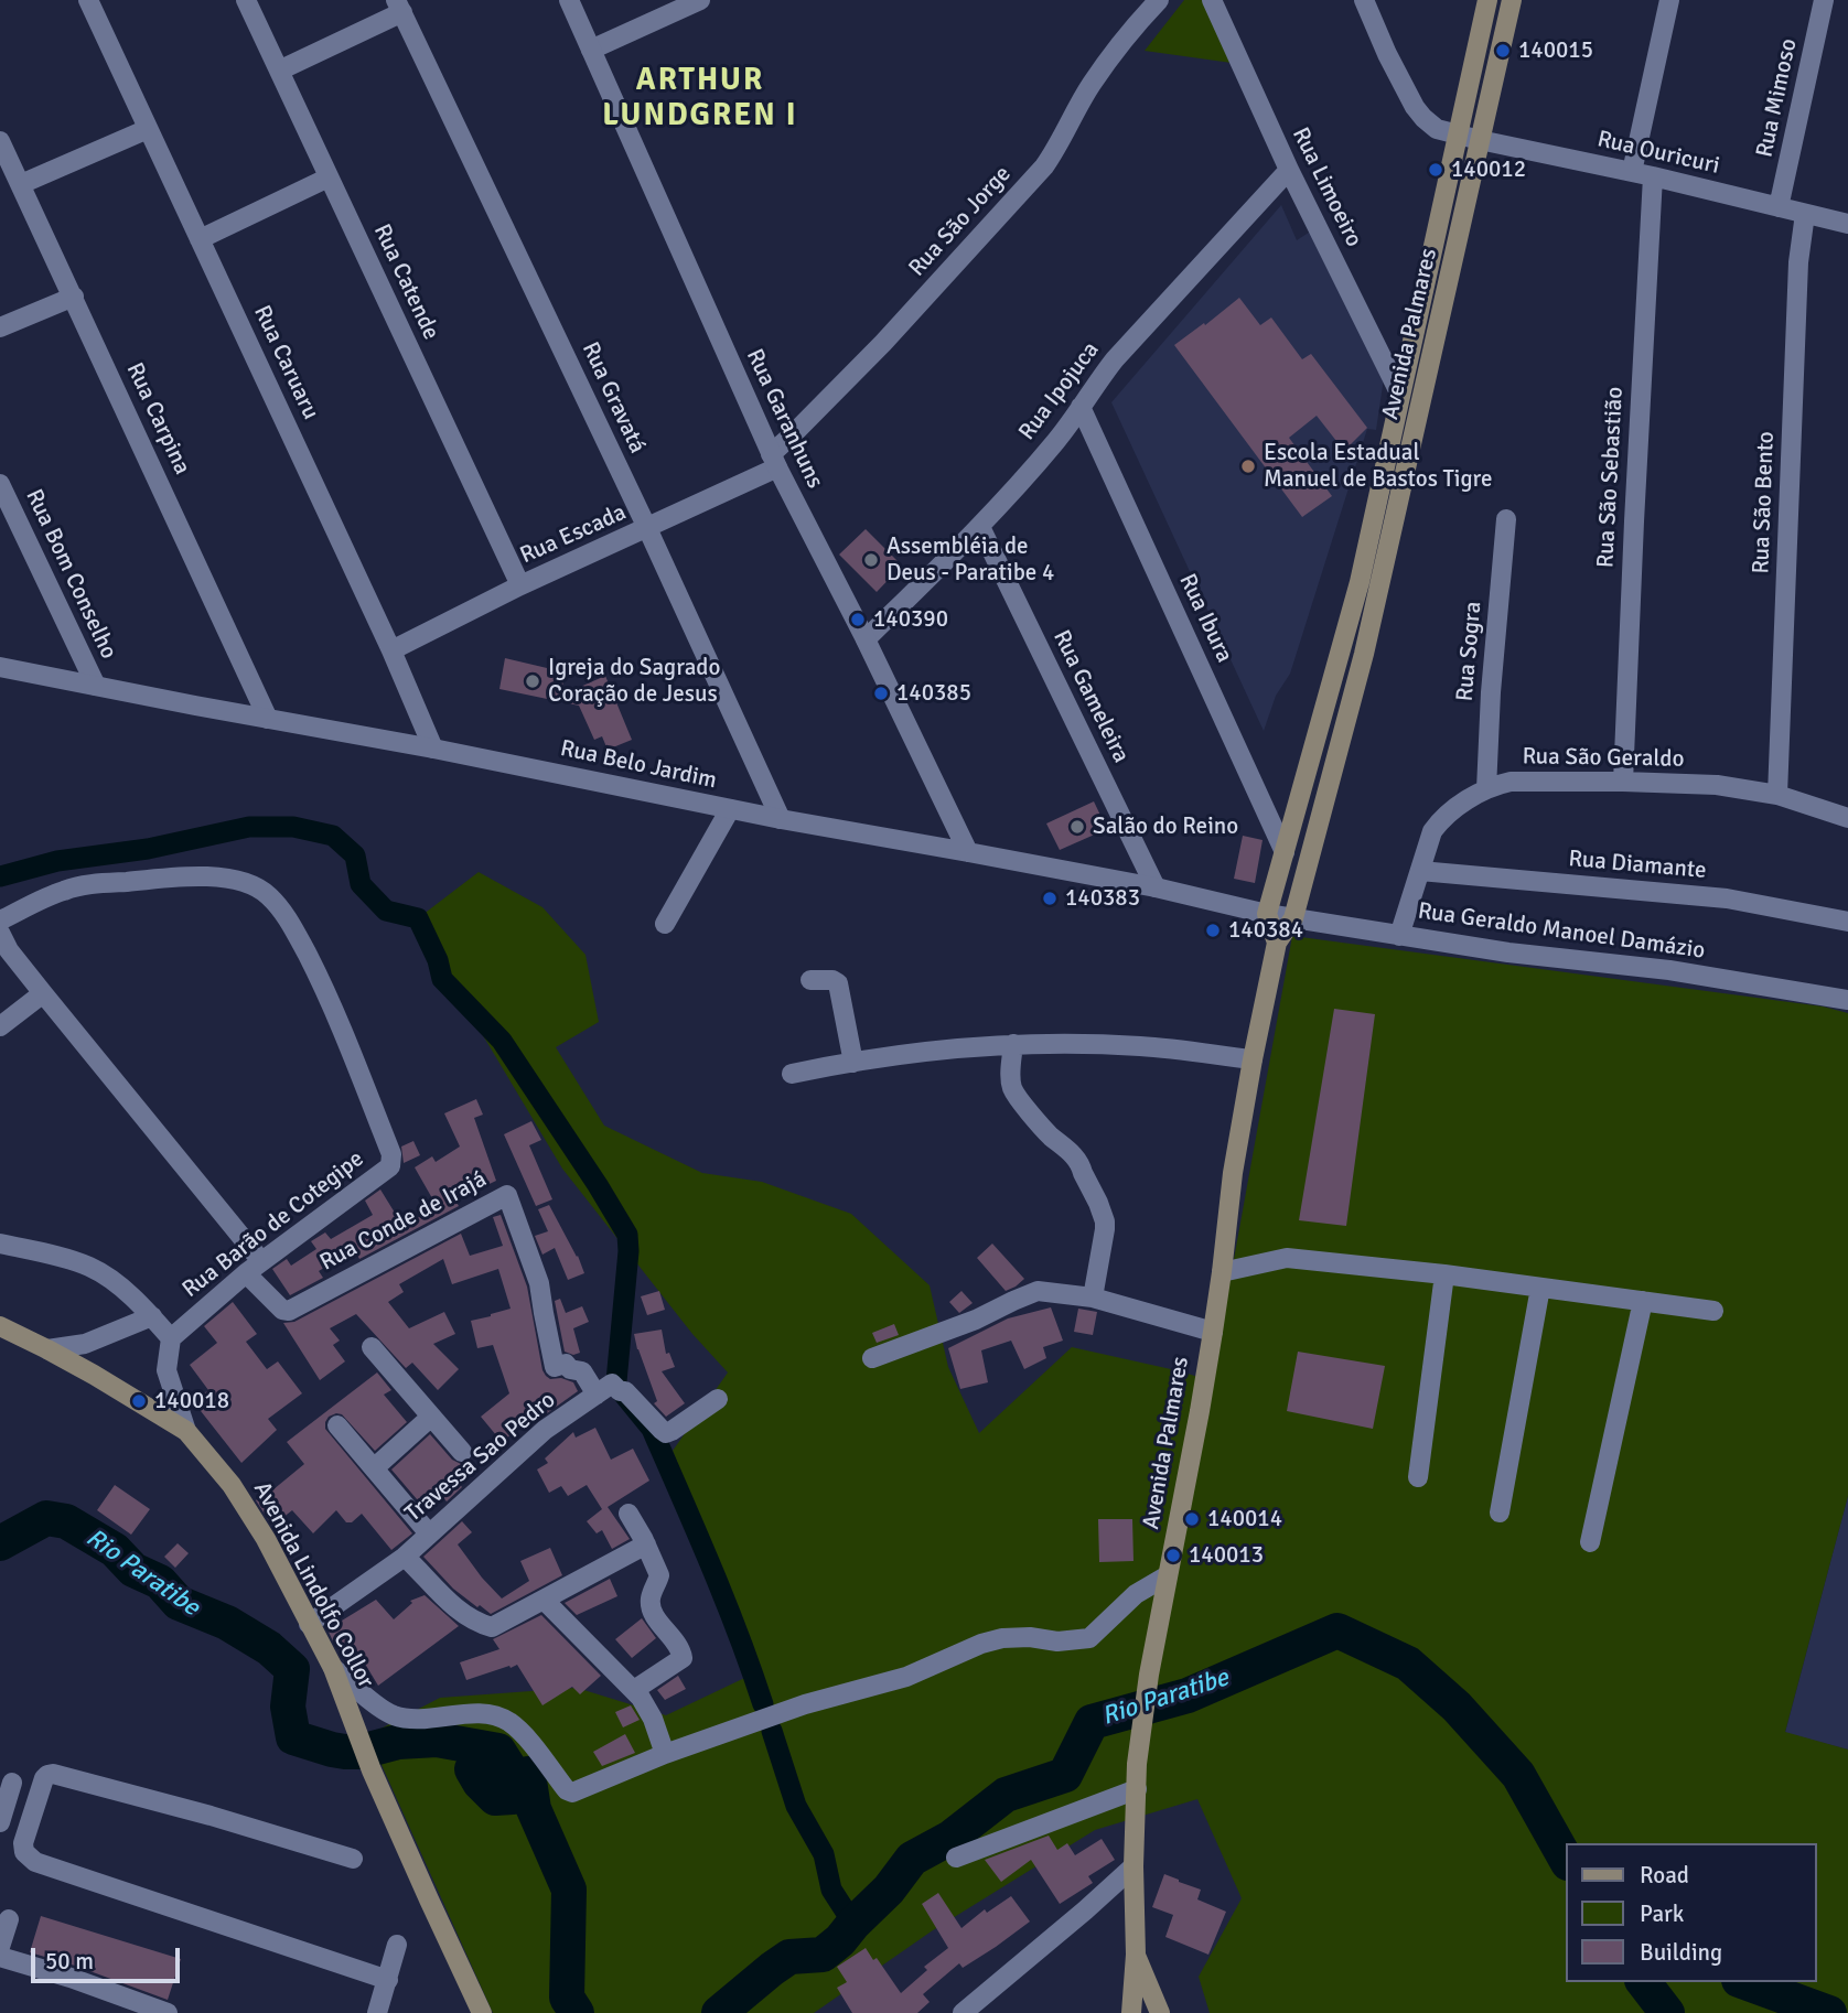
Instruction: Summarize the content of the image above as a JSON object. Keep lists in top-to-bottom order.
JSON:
{
  "streets": {
    "main road": ["Avenida Palmares", "Avenida Lindolfo Collor"],
    "street": [
      "Rua Mimoso",
      "Rua Ouricuri",
      "Rua Limoeiro",
      "Rua São Jorge",
      "Rua Catende",
      "Rua Caruaru",
      "Rua Ipojuca",
      "Rua Gravatá",
      "Rua Carpina",
      "Rua Garanhuns",
      "Rua São Sebastião",
      "Rua São Bento",
      "Rua Escada",
      "Rua Bom Conselho",
      "Rua Ibura",
      "Rua Sogra",
      "Rua Gameleira",
      "Rua São Geraldo",
      "Rua Belo Jardim",
      "Rua Diamante",
      "Rua Geraldo Manoel Damázio",
      "Rua Conde de Irajá",
      "Rua Barão de Cotegipe",
      "Travessa Sao Pedro"
    ]
  },
  "crossings": [
    ["Rua Mimoso", "Rua Ouricuri"],
    ["Rua Ouricuri", "Avenida Palmares"],
    ["Rua Ouricuri", "Rua São Sebastião"],
    ["Rua Ouricuri", "Rua São Bento"],
    ["Rua Limoeiro", "Avenida Palmares"],
    ["Rua Limoeiro", "Rua Ipojuca"],
    ["Rua São Jorge", "Rua Garanhuns"],
    ["Rua São Jorge", "Rua Escada"],
    ["Rua Catende", "Rua Escada"],
    ["Avenida Palmares", "Rua Ibura"],
    ["Avenida Palmares", "Rua Belo Jardim"],
    ["Avenida Palmares", "Rua Geraldo Manoel Damázio"],
    ["Rua Caruaru", "Rua Escada"],
    ["Rua Caruaru", "Rua Belo Jardim"],
    ["Rua Ipojuca", "Rua Garanhuns"],
    ["Rua Ipojuca", "Rua Ibura"],
    ["Rua Ipojuca", "Rua Gameleira"],
    ["Rua Gravatá", "Rua Escada"],
    ["Rua Gravatá", "Rua Belo Jardim"],
    ["Rua Carpina", "Rua Belo Jardim"],
    ["Rua Garanhuns", "Rua Escada"],
    ["Rua Garanhuns", "Rua Belo Jardim"],
    ["Rua São Sebastião", "Rua São Geraldo"],
    ["Rua São Bento", "Rua São Geraldo"],
    ["Rua Bom Conselho", "Rua Belo Jardim"],
    ["Rua Sogra", "Rua São Geraldo"],
    ["Rua Gameleira", "Rua Belo Jardim"],
    ["Rua São Geraldo", "Rua Diamante"],
    ["Rua São Geraldo", "Rua Geraldo Manoel Damázio"],
    ["Rua Belo Jardim", "Rua Geraldo Manoel Damázio"],
    ["Rua Conde de Irajá", "Rua Barão de Cotegipe"],
    ["Rua Conde de Irajá", "Travessa Sao Pedro"],
    ["Travessa Sao Pedro", "Avenida Lindolfo Collor"]
  ],
  "districts": ["ARTHUR LUNDGREN I"],
  "water": ["Rio Paratibe"],
  "places": [
    "140015",
    "140012",
    "Escola Estadual Manuel de Bastos Tigre",
    "Assembléia de Deus - Paratibe 4",
    "140390",
    "Igreja do Sagrado Coração de Jesus",
    "140385",
    "Salão do Reino",
    "140383",
    "140384",
    "140018",
    "140014",
    "140013"
  ],
  "legend": ["Road", "Park", "Building"],
  "scale_bar": "50 m"
}
